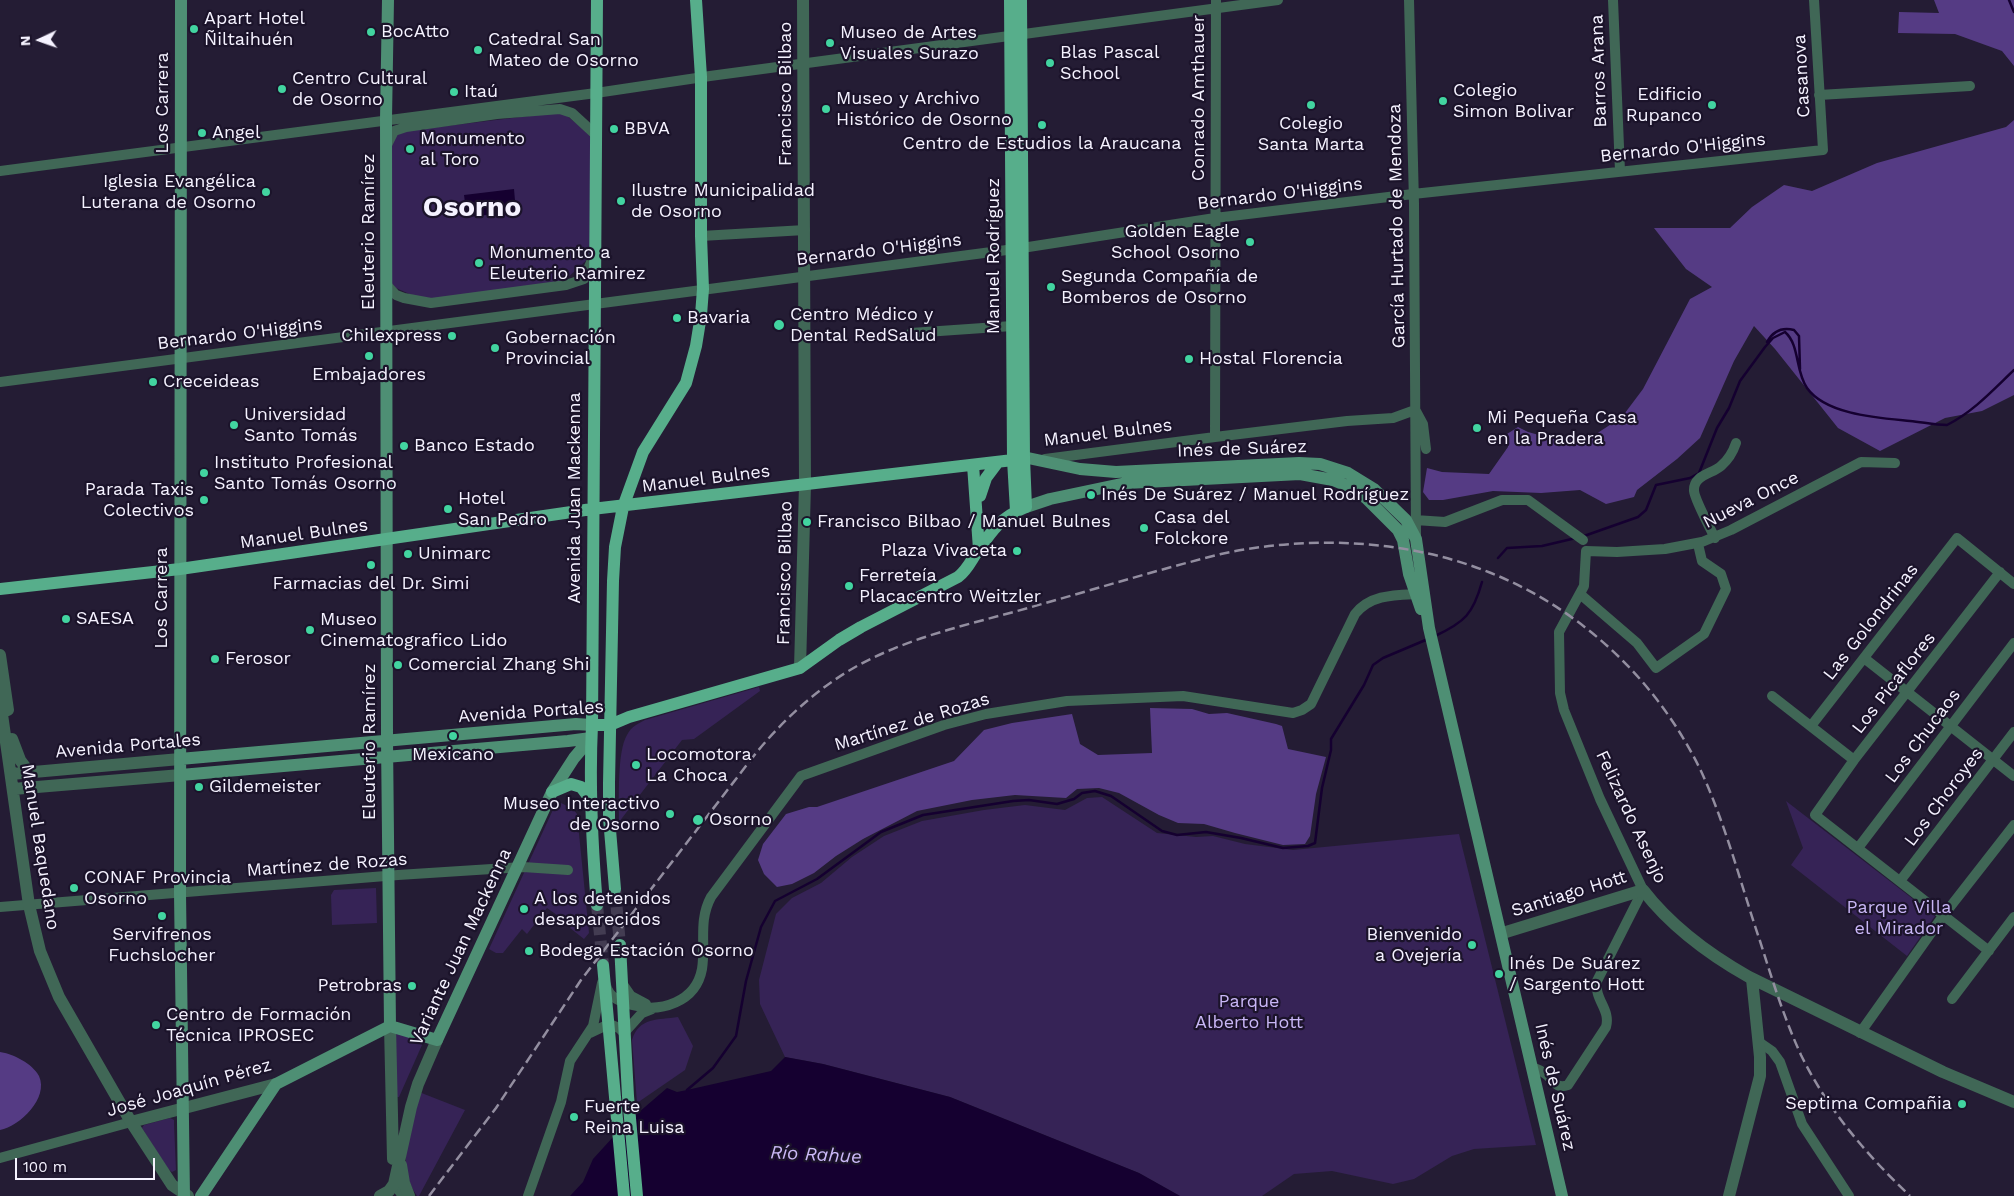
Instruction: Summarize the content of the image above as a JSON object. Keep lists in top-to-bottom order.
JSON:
{
  "streets": {
    "main road": [
      "Los Carrera",
      "Eleuterio Ramírez",
      "Manuel Rodríguez",
      "Manuel Bulnes",
      "Inés de Suárez",
      "Avenida Juan Mackenna",
      "Avenida Portales",
      "Variante Juan Mackenna",
      "José Joaquín Pérez"
    ],
    "street": [
      "Barros Arana",
      "Casanova",
      "Francisco Bilbao",
      "Conrado Amthauer",
      "Bernardo O'Higgins",
      "García Hurtado de Mendoza",
      "Nueva Once",
      "Las Golondrinas",
      "Los Picaflores",
      "Martínez de Rozas",
      "Los Chucaos",
      "Los Choroyes",
      "Felizardo Asenjo",
      "Manuel Baquedano",
      "Santiago Hott"
    ]
  },
  "crossings": [
    ["Barros Arana", "Bernardo O'Higgins"],
    ["Casanova", "Bernardo O'Higgins"],
    ["Francisco Bilbao", "Bernardo O'Higgins"],
    ["Francisco Bilbao", "Manuel Bulnes"],
    ["Francisco Bilbao", "Avenida Portales"],
    ["Conrado Amthauer", "Bernardo O'Higgins"],
    ["Conrado Amthauer", "Manuel Bulnes"],
    ["Los Carrera", "Bernardo O'Higgins"],
    ["Los Carrera", "Manuel Bulnes"],
    ["Los Carrera", "Avenida Portales"],
    ["Los Carrera", "Martínez de Rozas"],
    ["Los Carrera", "Manuel Baquedano"],
    ["Los Carrera", "José Joaquín Pérez"],
    ["Bernardo O'Higgins", "García Hurtado de Mendoza"],
    ["Bernardo O'Higgins", "Eleuterio Ramírez"],
    ["Bernardo O'Higgins", "Manuel Rodríguez"],
    ["Bernardo O'Higgins", "Avenida Juan Mackenna"],
    ["García Hurtado de Mendoza", "Manuel Bulnes"],
    ["Eleuterio Ramírez", "Manuel Bulnes"],
    ["Eleuterio Ramírez", "Avenida Portales"],
    ["Eleuterio Ramírez", "Martínez de Rozas"],
    ["Eleuterio Ramírez", "Variante Juan Mackenna"],
    ["Eleuterio Ramírez", "José Joaquín Pérez"],
    ["Manuel Rodríguez", "Manuel Bulnes"],
    ["Manuel Rodríguez", "Avenida Portales"],
    ["Manuel Bulnes", "Inés de Suárez"],
    ["Manuel Bulnes", "Avenida Juan Mackenna"],
    ["Inés de Suárez", "Avenida Portales"],
    ["Inés de Suárez", "Martínez de Rozas"],
    ["Inés de Suárez", "Santiago Hott"],
    ["Avenida Juan Mackenna", "Avenida Portales"],
    ["Avenida Juan Mackenna", "Variante Juan Mackenna"],
    ["Nueva Once", "Felizardo Asenjo"],
    ["Las Golondrinas", "Los Picaflores"],
    ["Los Picaflores", "Los Chucaos"],
    ["Avenida Portales", "Manuel Baquedano"],
    ["Avenida Portales", "Variante Juan Mackenna"],
    ["Martínez de Rozas", "Manuel Baquedano"],
    ["Martínez de Rozas", "Variante Juan Mackenna"],
    ["Felizardo Asenjo", "Santiago Hott"],
    ["Manuel Baquedano", "José Joaquín Pérez"]
  ],
  "districts": ["Osorno"],
  "water": ["Río Rahue"],
  "parks": ["Parque Villa el Mirador", "Parque Alberto Hott"],
  "places": [
    "Apart Hotel Ñiltaihuén",
    "BocAtto",
    "Museo de Artes Visuales Surazo",
    "Catedral San Mateo de Osorno",
    "Blas Pascal School",
    "Centro Cultural de Osorno",
    "Itaú",
    "Colegio Simon Bolivar",
    "Colegio Santa Marta",
    "Edificio Rupanco",
    "Museo y Archivo Histórico de Osorno",
    "Centro de Estudios la Araucana",
    "BBVA",
    "Angel",
    "Monumento al Toro",
    "Iglesia Evangélica Luterana de Osorno",
    "Ilustre Municipalidad de Osorno",
    "Golden Eagle School Osorno",
    "Monumento a Eleuterio Ramirez",
    "Segunda Compañía de Bomberos de Osorno",
    "Bavaria",
    "Centro Médico y Dental RedSalud",
    "Chilexpress",
    "Gobernación Provincial",
    "Embajadores",
    "Hostal Florencia",
    "Creceideas",
    "Universidad Santo Tomás",
    "Mi Pequeña Casa en la Pradera",
    "Banco Estado",
    "Instituto Profesional Santo Tomás Osorno",
    "Inés De Suárez / Manuel Rodríguez",
    "Parada Taxis Colectivos",
    "Hotel San Pedro",
    "Francisco Bilbao / Manuel Bulnes",
    "Casa del Folckore",
    "Plaza Vivaceta",
    "Unimarc",
    "Farmacias del Dr. Simi",
    "Ferreteía Placacentro Weitzler",
    "SAESA",
    "Museo Cinematografico Lido",
    "Ferosor",
    "Comercial Zhang Shi",
    "Mexicano",
    "Locomotora La Choca",
    "Gildemeister",
    "Museo Interactivo de Osorno",
    "Osorno",
    "CONAF Provincia Osorno",
    "A los detenidos desaparecidos",
    "Servifrenos Fuchslocher",
    "Bienvenido a Ovejería",
    "Bodega Estación Osorno",
    "Inés De Suárez / Sargento Hott",
    "Petrobras",
    "Centro de Formación Técnica IPROSEC",
    "Septima Compañia",
    "Fuerte Reina Luisa"
  ],
  "scale_bar": "100 m",
  "north": "left"
}
